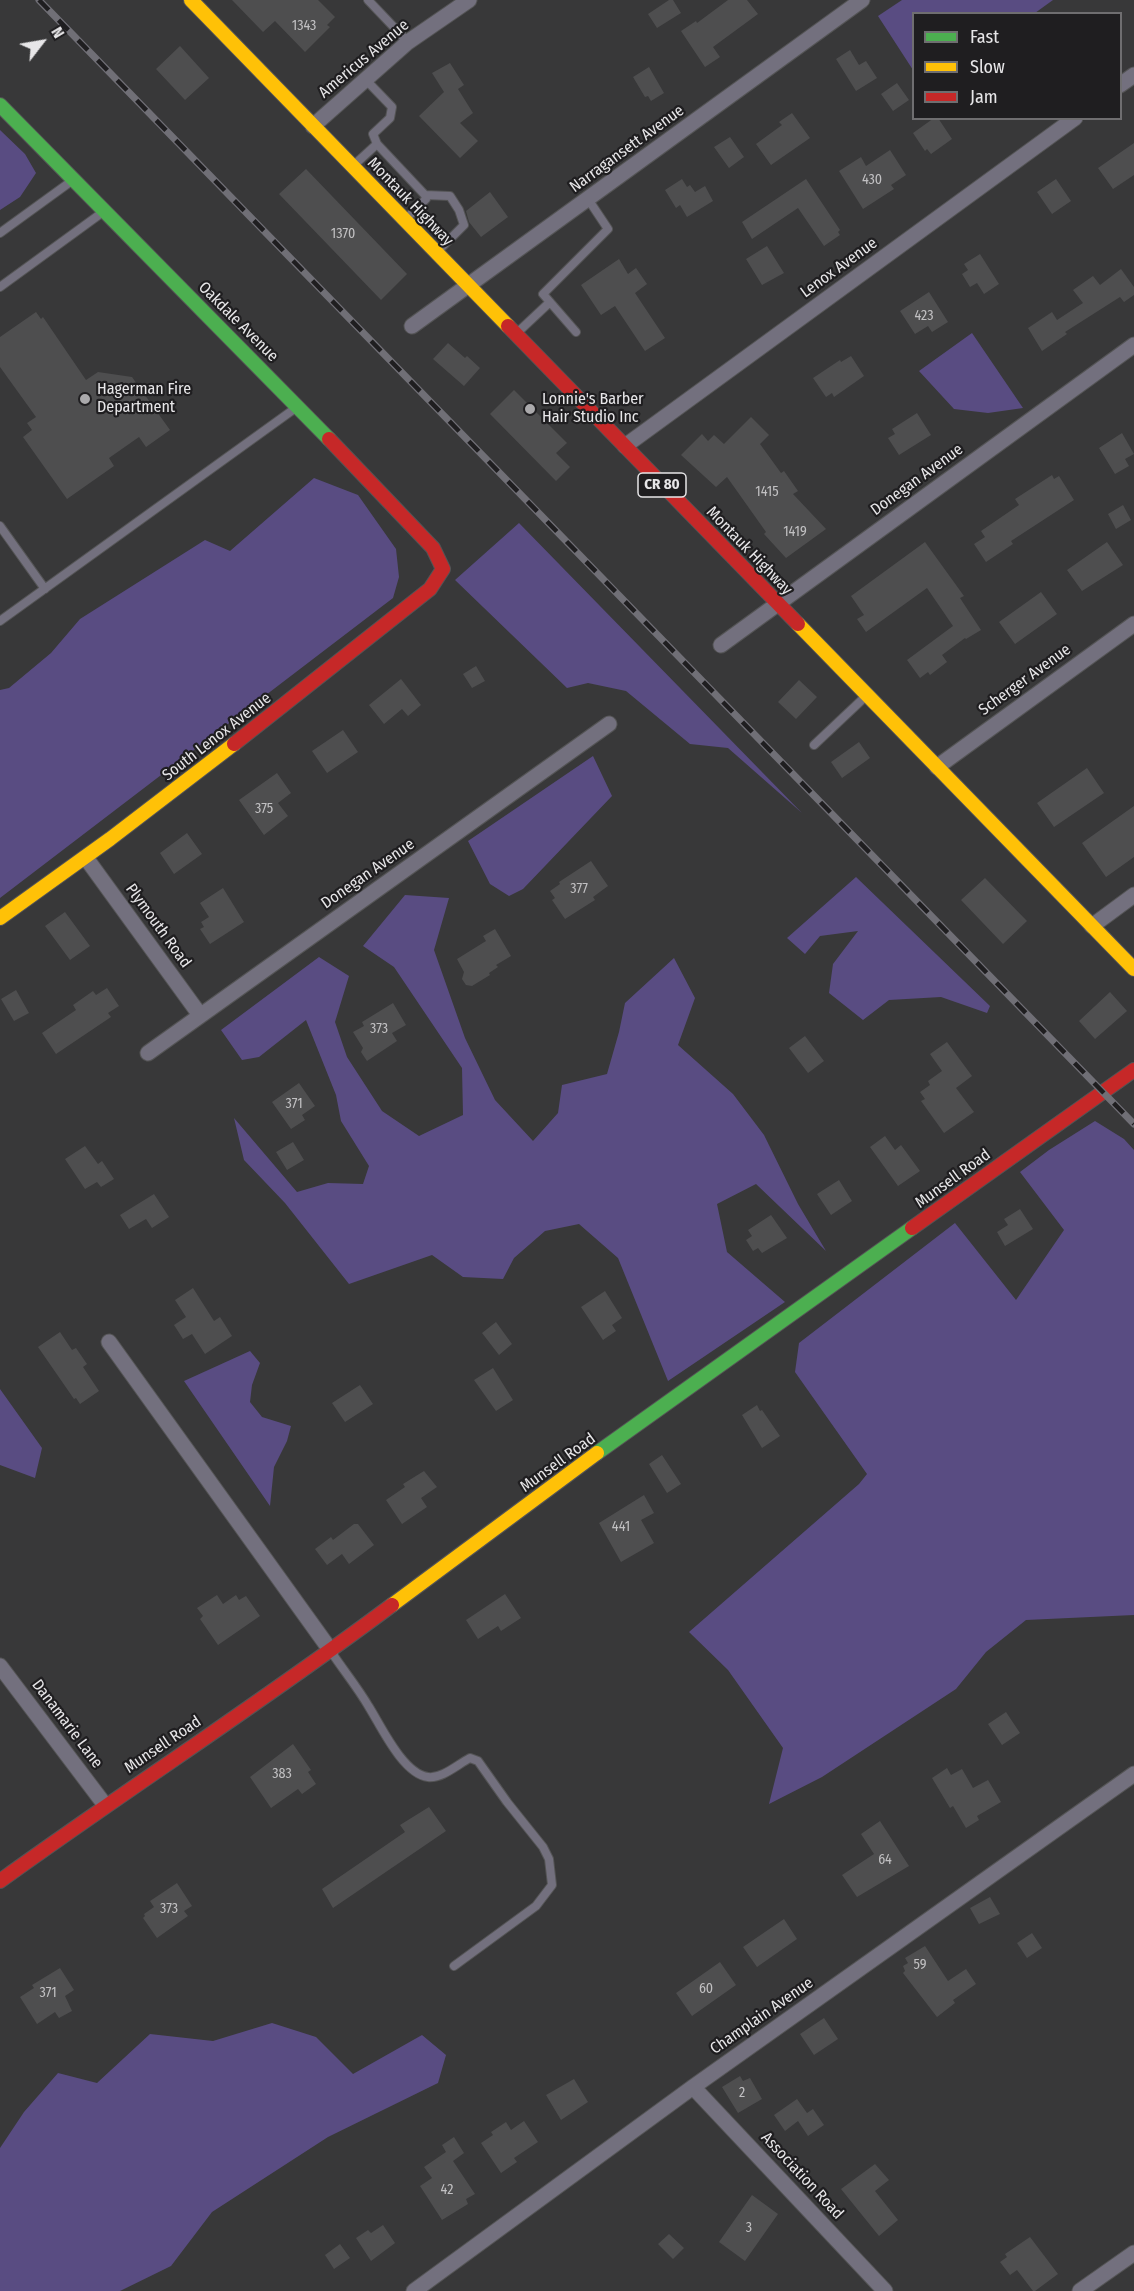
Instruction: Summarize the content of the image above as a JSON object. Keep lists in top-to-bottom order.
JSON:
{
  "streets": {
    "street": [
      "Americus Avenue",
      "Narragansett Avenue",
      "Montauk Highway",
      "Lenox Avenue",
      "Oakdale Avenue",
      "Donegan Avenue",
      "CR 80",
      "Scherger Avenue",
      "South Lenox Avenue",
      "Plymouth Road",
      "Munsell Road",
      "Danamarie Lane",
      "Champlain Avenue",
      "Association Road"
    ]
  },
  "crossings": [
    ["Americus Avenue", "Montauk Highway"],
    ["Narragansett Avenue", "Montauk Highway"],
    ["Montauk Highway", "Lenox Avenue"],
    ["Montauk Highway", "Donegan Avenue"],
    ["Montauk Highway", "Scherger Avenue"],
    ["Oakdale Avenue", "South Lenox Avenue"],
    ["Donegan Avenue", "Plymouth Road"],
    ["South Lenox Avenue", "Plymouth Road"],
    ["Munsell Road", "Danamarie Lane"],
    ["Champlain Avenue", "Association Road"]
  ],
  "places": ["Hagerman Fire Department", "Lonnie's Barber Hair Studio Inc"],
  "house_numbers": [
    "1343",
    "430",
    "1370",
    "423",
    "1415",
    "1419",
    "375",
    "377",
    "373",
    "371",
    "441",
    "383",
    "64",
    "373",
    "59",
    "60",
    "371",
    "2",
    "42",
    "3"
  ],
  "legend": ["Fast", "Slow", "Jam"],
  "north": "top right"
}
